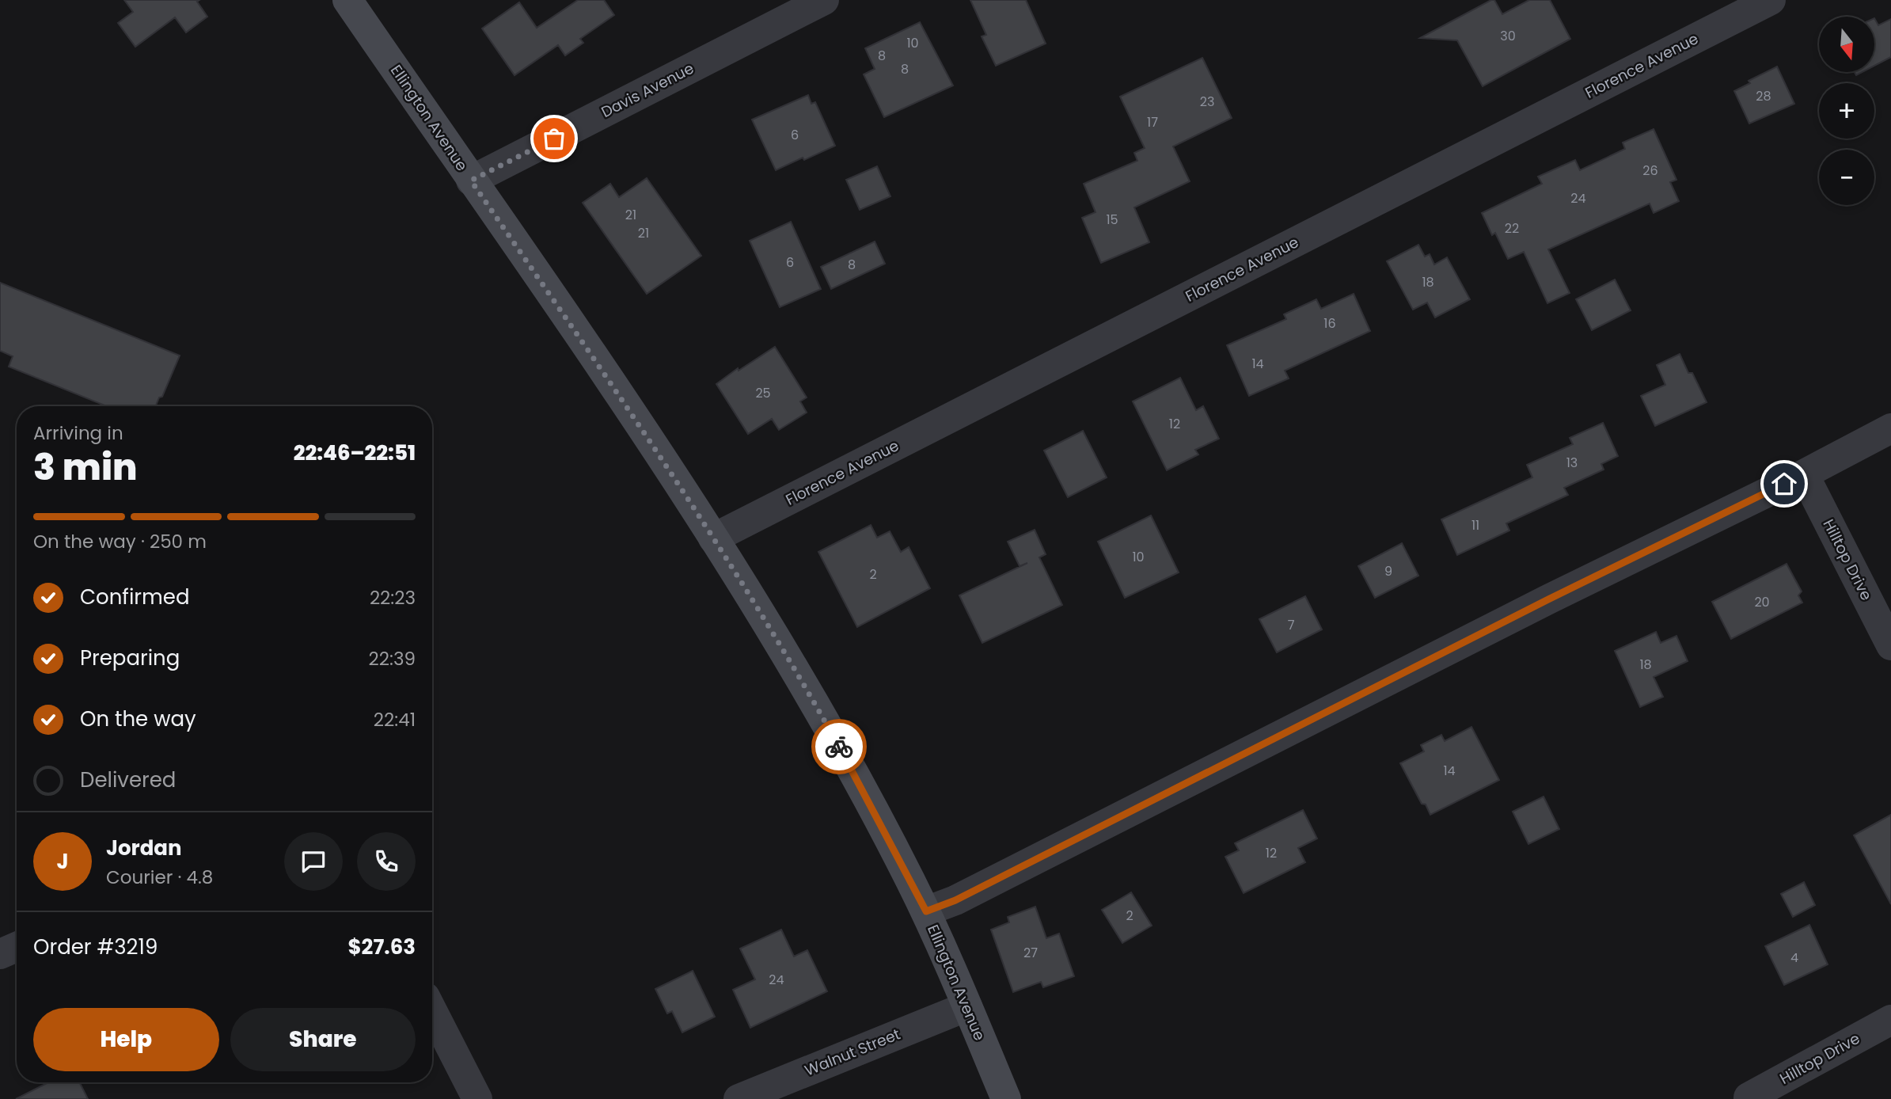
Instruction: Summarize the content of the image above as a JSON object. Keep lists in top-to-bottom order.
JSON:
{
  "streets": {
    "street": [
      "Florence Avenue",
      "Davis Avenue",
      "Ellington Avenue",
      "Hilltop Drive",
      "Walnut Street"
    ]
  },
  "crossings": [
    ["Florence Avenue", "Ellington Avenue"],
    ["Davis Avenue", "Ellington Avenue"],
    ["Ellington Avenue", "Walnut Street"]
  ],
  "house_numbers": [
    "30",
    "10",
    "8",
    "8",
    "28",
    "23",
    "17",
    "6",
    "26",
    "24",
    "21",
    "15",
    "22",
    "21",
    "6",
    "8",
    "18",
    "16",
    "14",
    "25",
    "12",
    "13",
    "11",
    "10",
    "9",
    "2",
    "20",
    "7",
    "18",
    "14",
    "12",
    "2",
    "27",
    "4",
    "24"
  ],
  "north": "bottom",
  "page": {
    "map_buttons": ["+", "−"],
    "heading": ["3 min", "Arriving in", "22:46–22:51"],
    "panel": [
      "Jordan",
      "Courier · 4.8",
      "Order #3219",
      "$27.63"
    ],
    "bar": "On the way · 250 m",
    "list": [
      ["Confirmed", "22:23"],
      ["Preparing", "22:39"],
      ["On the way", "22:41"],
      "Delivered"
    ],
    "round": "J",
    "buttons": ["Help", "Share"]
  }
}
